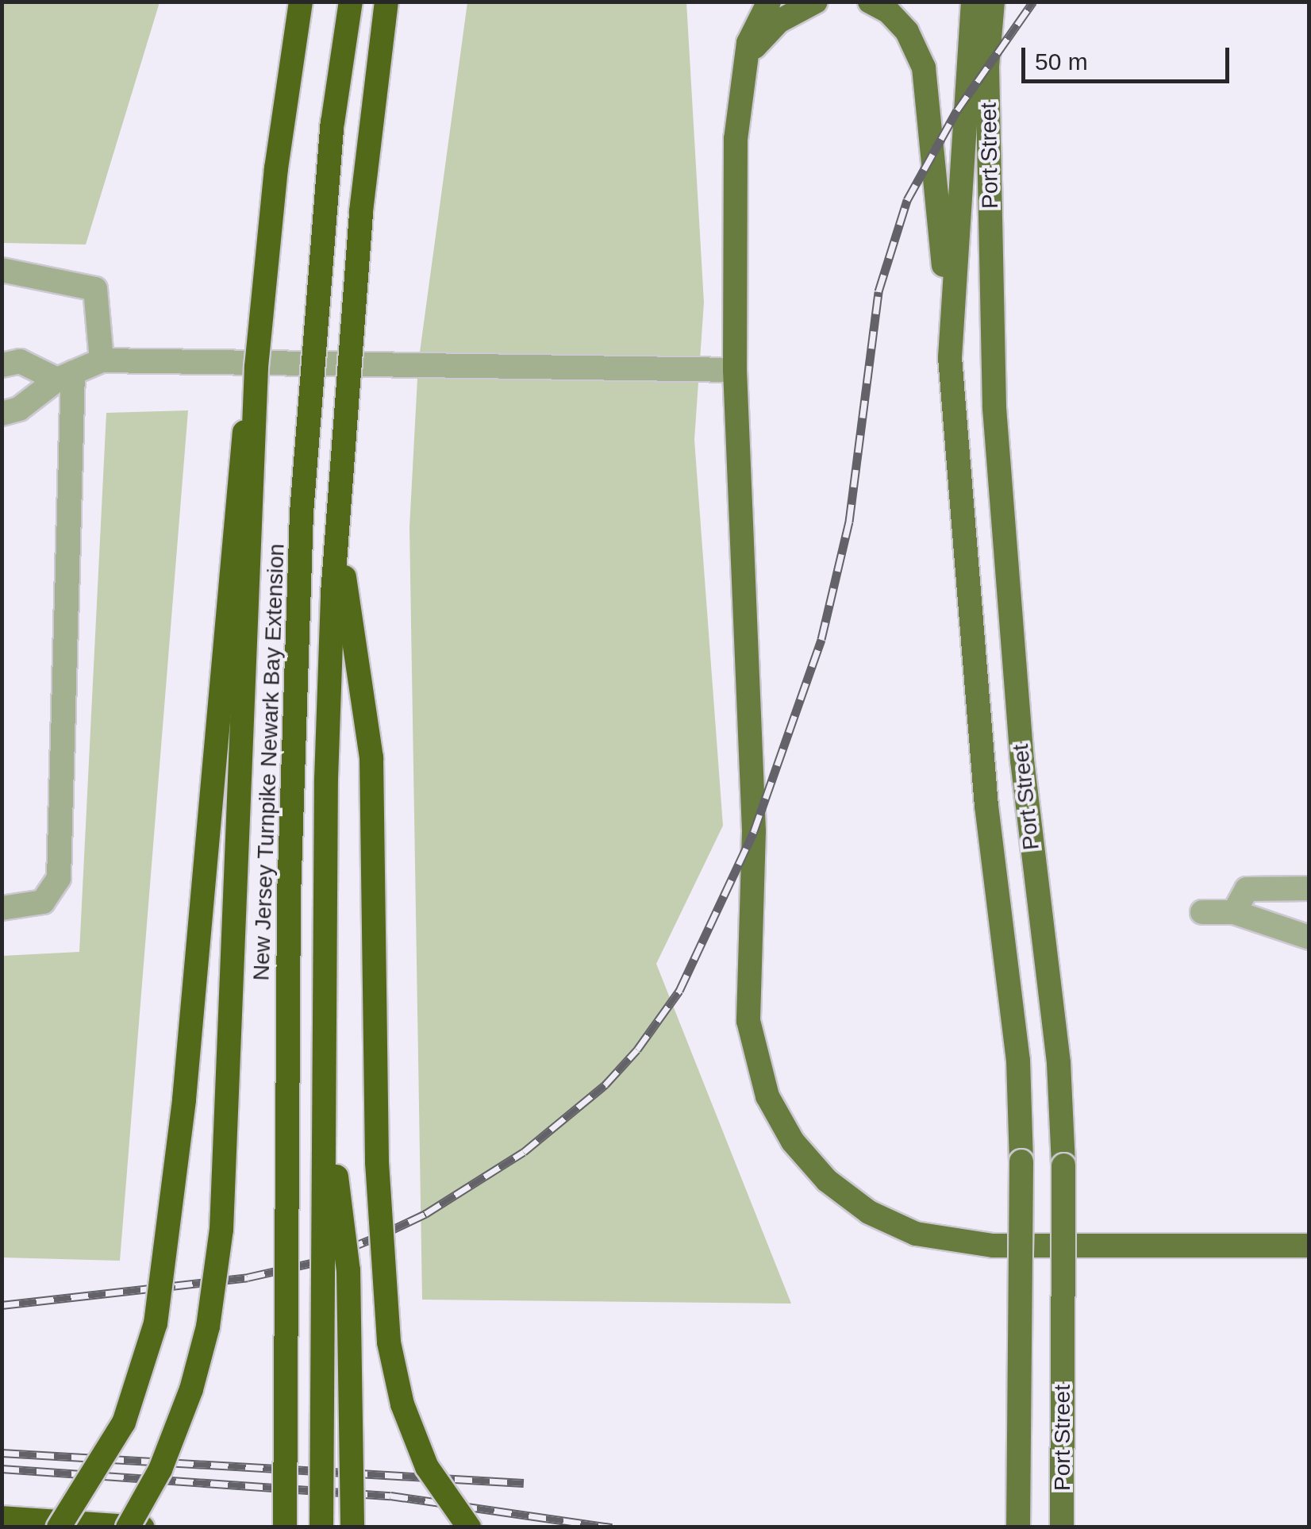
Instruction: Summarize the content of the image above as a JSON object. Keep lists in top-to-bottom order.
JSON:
{
  "streets": {
    "highway": ["New Jersey Turnpike Newark Bay Extension"],
    "main road": ["Port Street"]
  },
  "scale_bar": "50 m"
}
